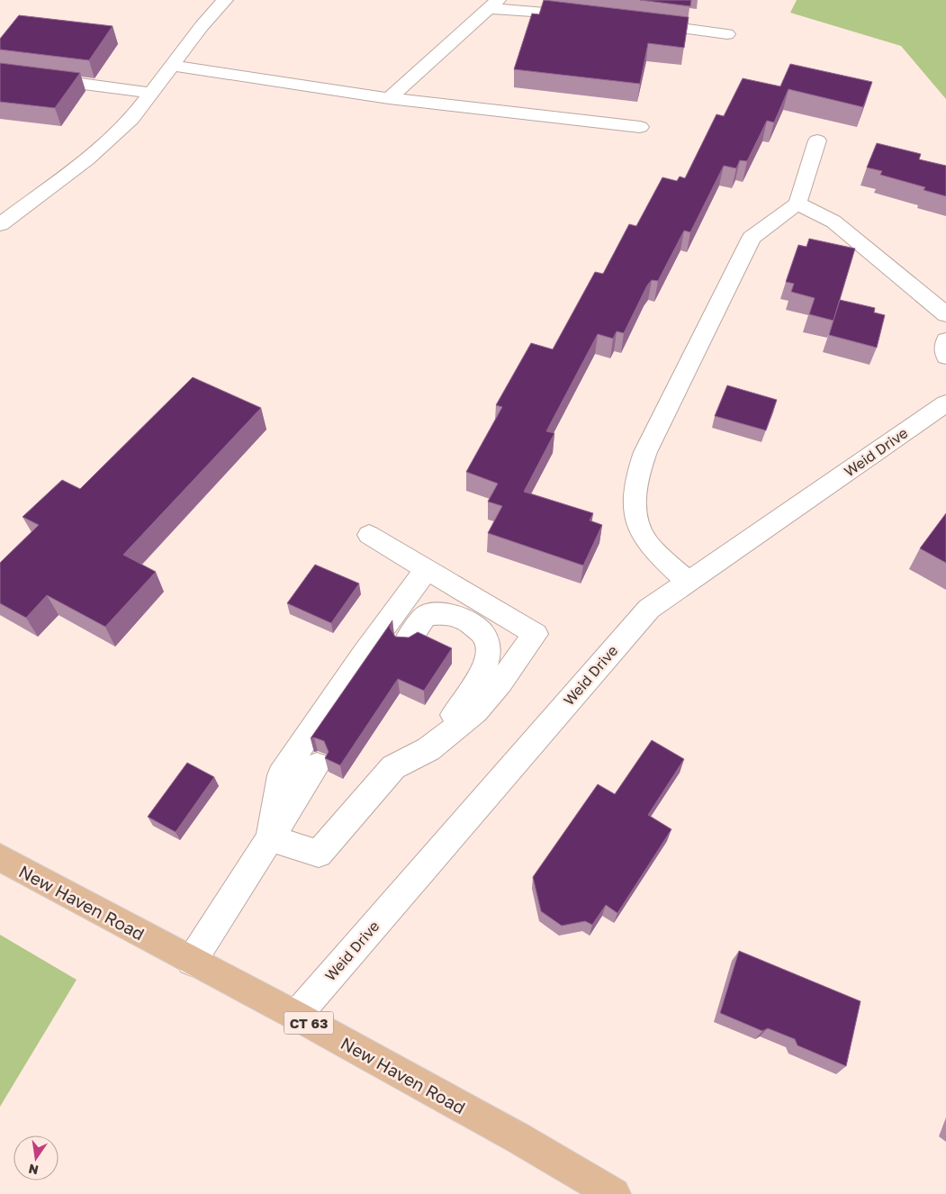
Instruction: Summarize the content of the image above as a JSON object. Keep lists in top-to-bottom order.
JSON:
{
  "streets": {
    "main road": ["New Haven Road", "CT 63"],
    "street": ["Weid Drive"]
  },
  "crossings": [
    ["Weid Drive", "New Haven Road"]
  ],
  "north": "bottom"
}
